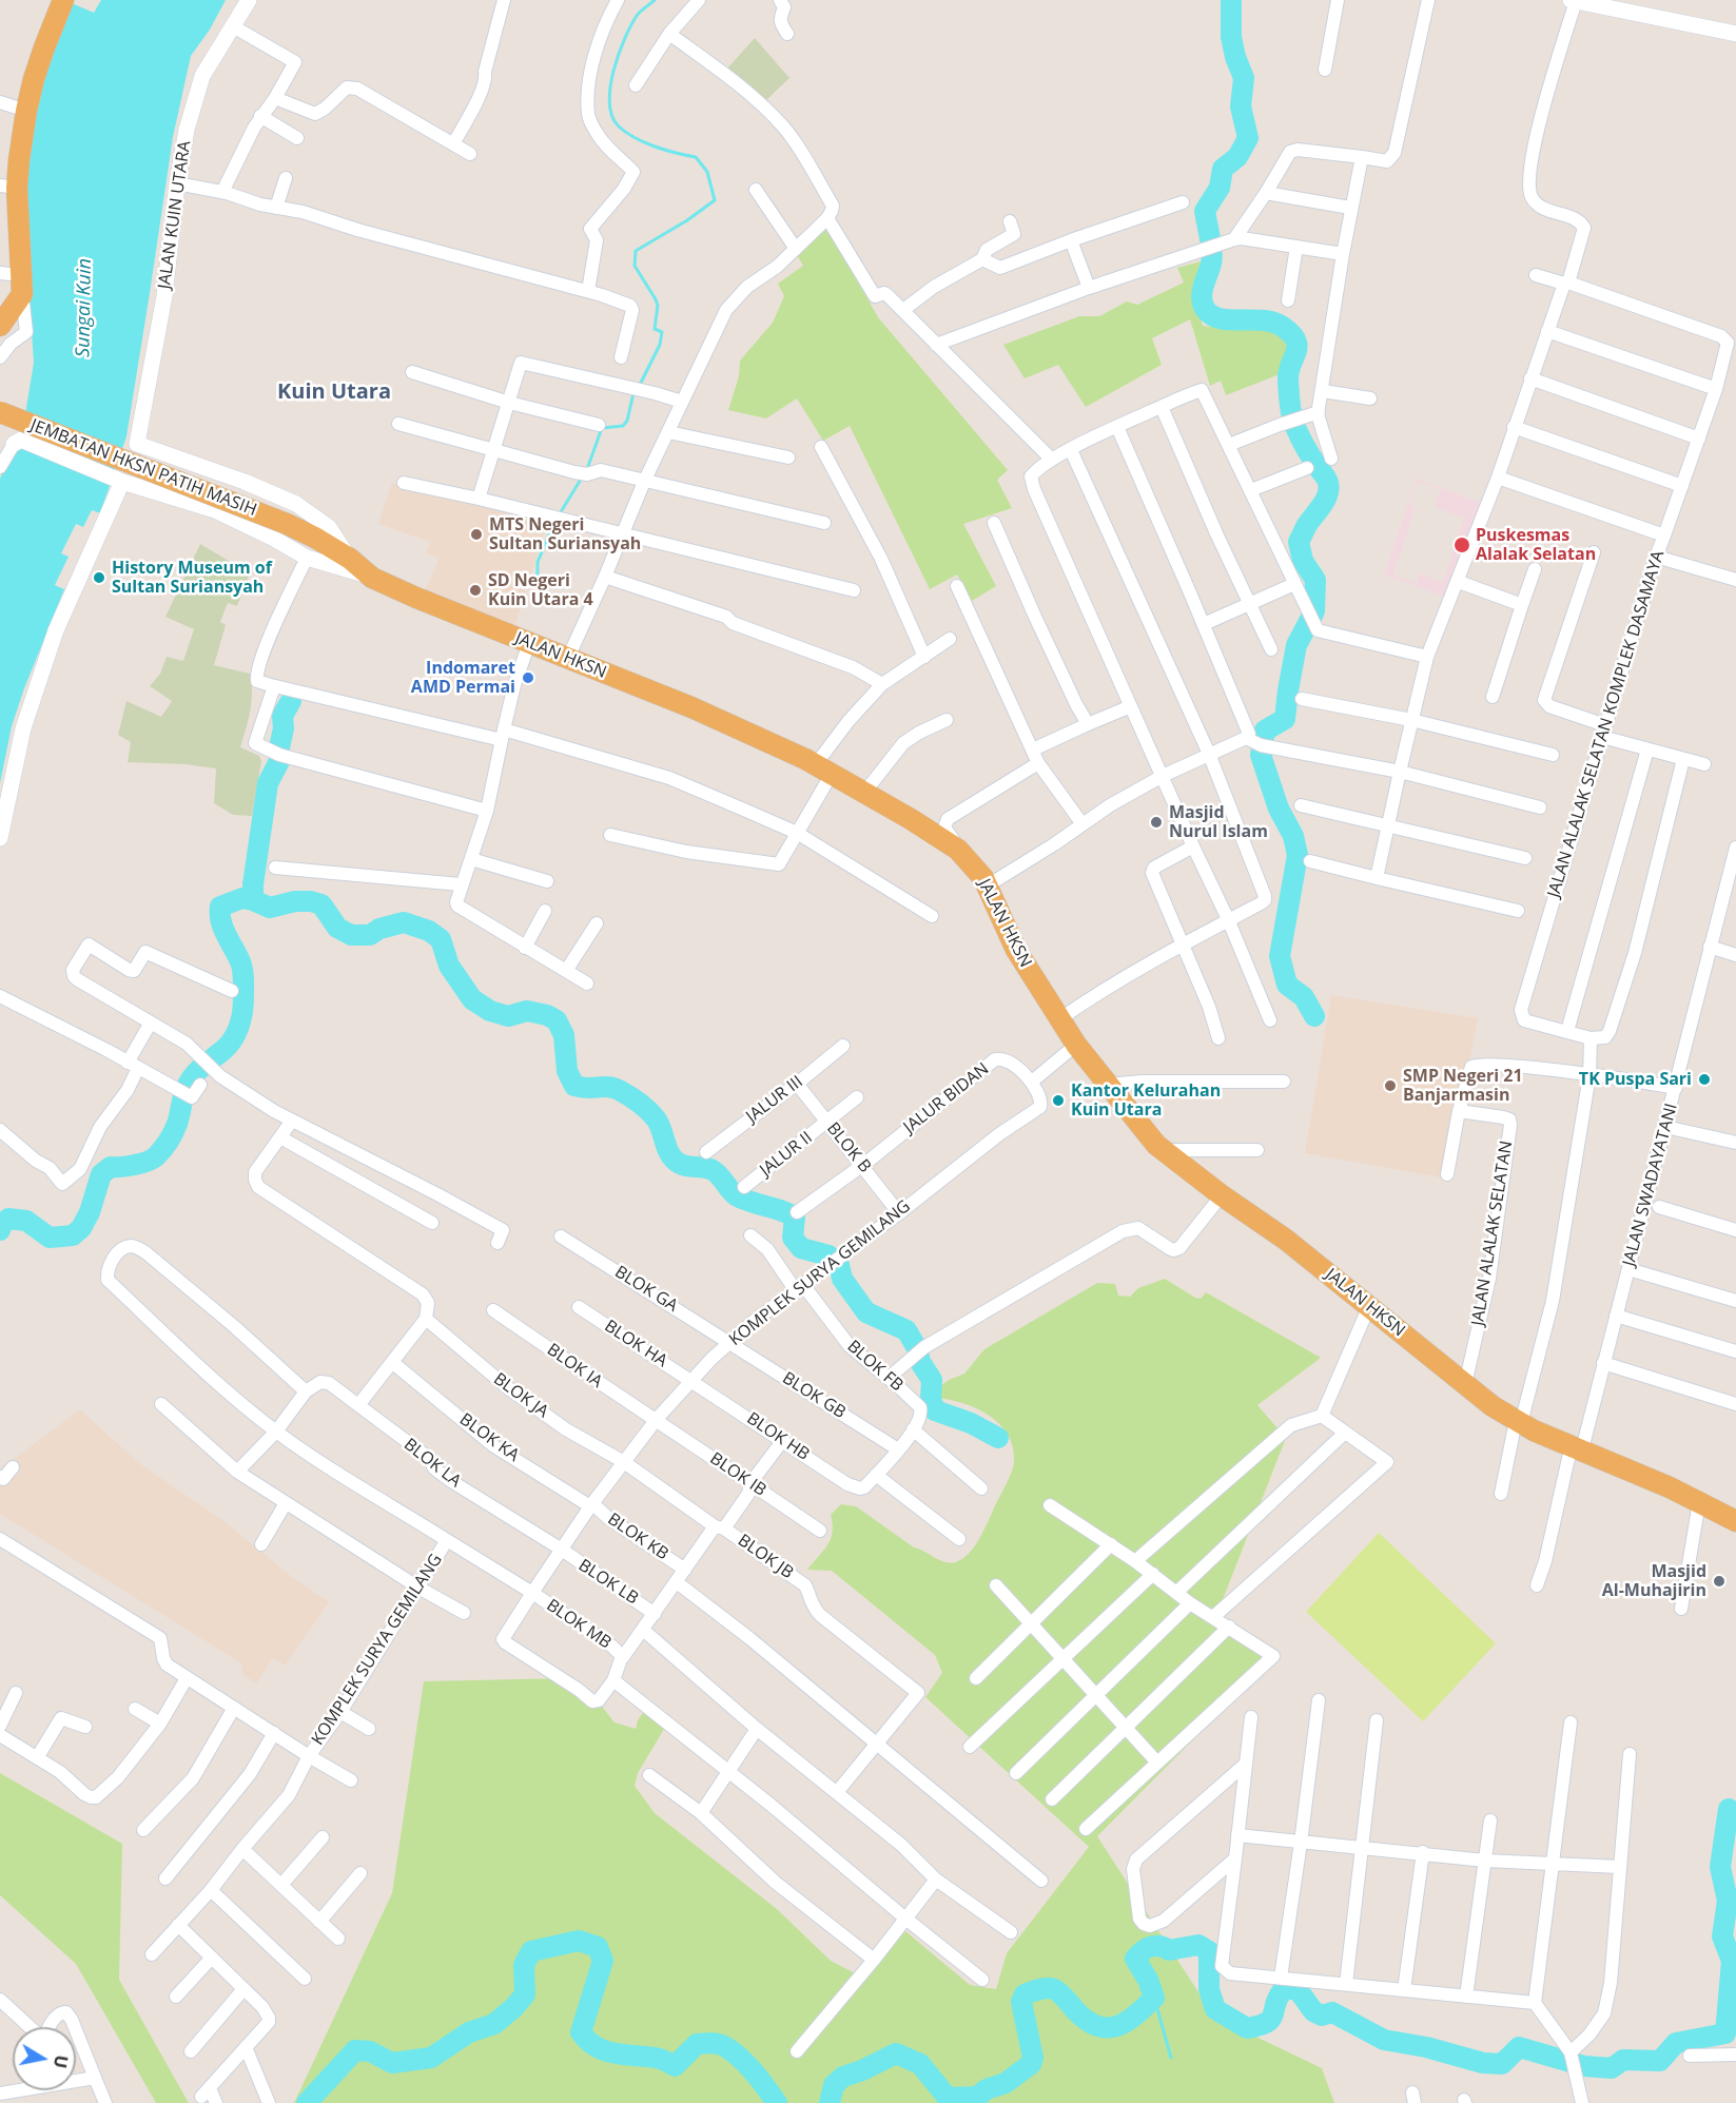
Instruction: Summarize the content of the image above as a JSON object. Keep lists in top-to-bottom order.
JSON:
{
  "streets": {
    "main road": ["JEMBATAN HKSN PATIH MASIH", "JALAN HKSN"],
    "street": [
      "JALAN KUIN UTARA",
      "JALAN ALALAK SELATAN KOMPLEK DASAMAYA",
      "JALUR BIDAN",
      "JALUR III",
      "BLOK B",
      "JALUR II",
      "JALAN SWADAYATANI",
      "JALAN ALALAK SELATAN",
      "KOMPLEK SURYA GEMILANG",
      "BLOK GA",
      "BLOK HA",
      "BLOK IA",
      "BLOK FB",
      "BLOK JA",
      "BLOK GB",
      "BLOK HB",
      "BLOK KA",
      "BLOK LA",
      "BLOK IB",
      "BLOK KB",
      "BLOK JB",
      "BLOK LB",
      "BLOK MB"
    ]
  },
  "crossings": [
    ["JALAN KUIN UTARA", "JEMBATAN HKSN PATIH MASIH"],
    ["JEMBATAN HKSN PATIH MASIH", "JALAN HKSN"],
    ["JALAN HKSN", "JALAN SWADAYATANI"],
    ["JALAN HKSN", "JALAN ALALAK SELATAN"],
    ["JALUR BIDAN", "BLOK B"],
    ["JALUR BIDAN", "KOMPLEK SURYA GEMILANG"],
    ["JALUR III", "BLOK B"],
    ["BLOK B", "JALUR II"],
    ["BLOK B", "KOMPLEK SURYA GEMILANG"],
    ["KOMPLEK SURYA GEMILANG", "BLOK GA"],
    ["KOMPLEK SURYA GEMILANG", "BLOK HA"],
    ["KOMPLEK SURYA GEMILANG", "BLOK IA"],
    ["KOMPLEK SURYA GEMILANG", "BLOK FB"],
    ["KOMPLEK SURYA GEMILANG", "BLOK JA"],
    ["KOMPLEK SURYA GEMILANG", "BLOK GB"],
    ["KOMPLEK SURYA GEMILANG", "BLOK HB"],
    ["KOMPLEK SURYA GEMILANG", "BLOK KA"],
    ["KOMPLEK SURYA GEMILANG", "BLOK LA"],
    ["KOMPLEK SURYA GEMILANG", "BLOK IB"],
    ["KOMPLEK SURYA GEMILANG", "BLOK KB"],
    ["KOMPLEK SURYA GEMILANG", "BLOK JB"],
    ["KOMPLEK SURYA GEMILANG", "BLOK LB"],
    ["KOMPLEK SURYA GEMILANG", "BLOK MB"],
    ["BLOK GA", "BLOK GB"],
    ["BLOK HA", "BLOK HB"],
    ["BLOK IA", "BLOK IB"],
    ["BLOK JA", "BLOK JB"],
    ["BLOK KA", "BLOK KB"],
    ["BLOK LA", "BLOK LB"]
  ],
  "districts": ["Kuin Utara"],
  "water": ["Sungai Kuin"],
  "places": [
    "MTS Negeri Sultan Suriansyah",
    "Puskesmas Alalak Selatan",
    "History Museum of Sultan Suriansyah",
    "SD Negeri Kuin Utara 4",
    "Indomaret AMD Permai",
    "Masjid Nurul Islam",
    "TK Puspa Sari",
    "SMP Negeri 21 Banjarmasin",
    "Kantor Kelurahan Kuin Utara",
    "Masjid Al-Muhajirin"
  ],
  "north": "right"
}
